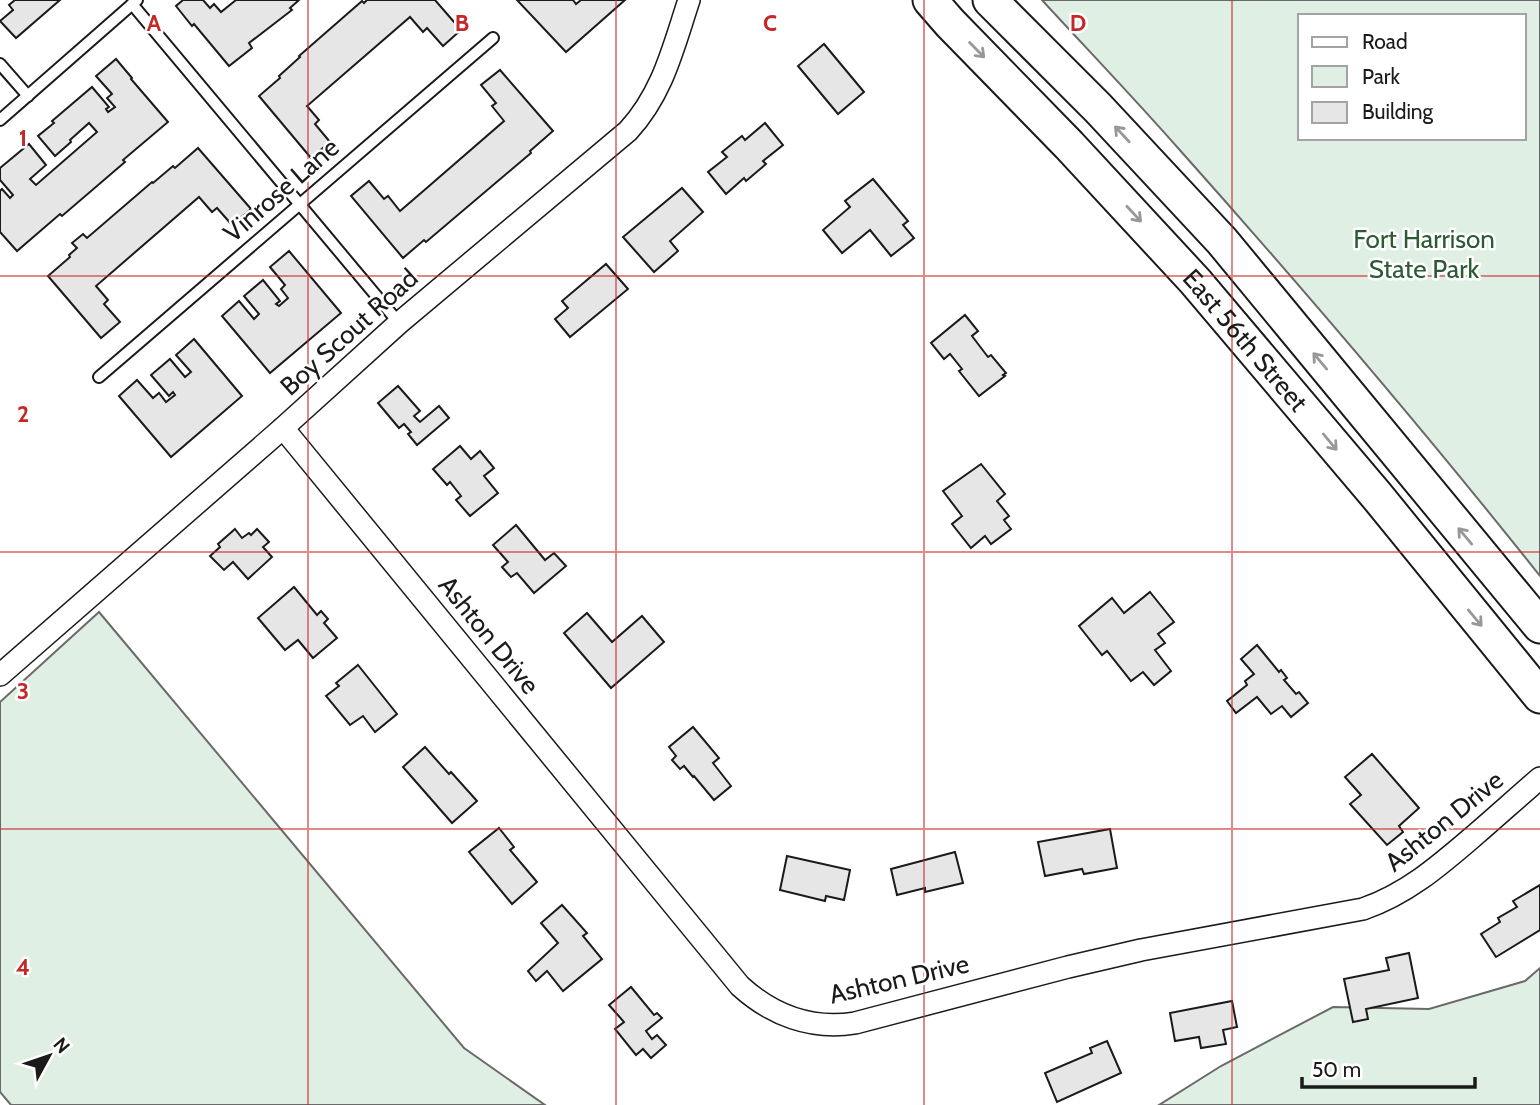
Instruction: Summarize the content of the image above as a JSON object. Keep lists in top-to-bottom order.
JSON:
{
  "streets": {
    "main road": ["East 56th Street"],
    "street": ["Boy Scout Road", "Ashton Drive"],
    "lane": ["Vinrose Lane"]
  },
  "crossings": [
    ["Boy Scout Road", "Ashton Drive"]
  ],
  "parks": ["Fort Harrison State Park"],
  "legend": ["Road", "Park", "Building"],
  "scale_bar": "50 m",
  "north": "top right",
  "grid": {
    "columns": [
      "A",
      "B",
      "C",
      "D"
    ],
    "rows": [
      "1",
      "2",
      "3",
      "4"
    ]
  }
}
